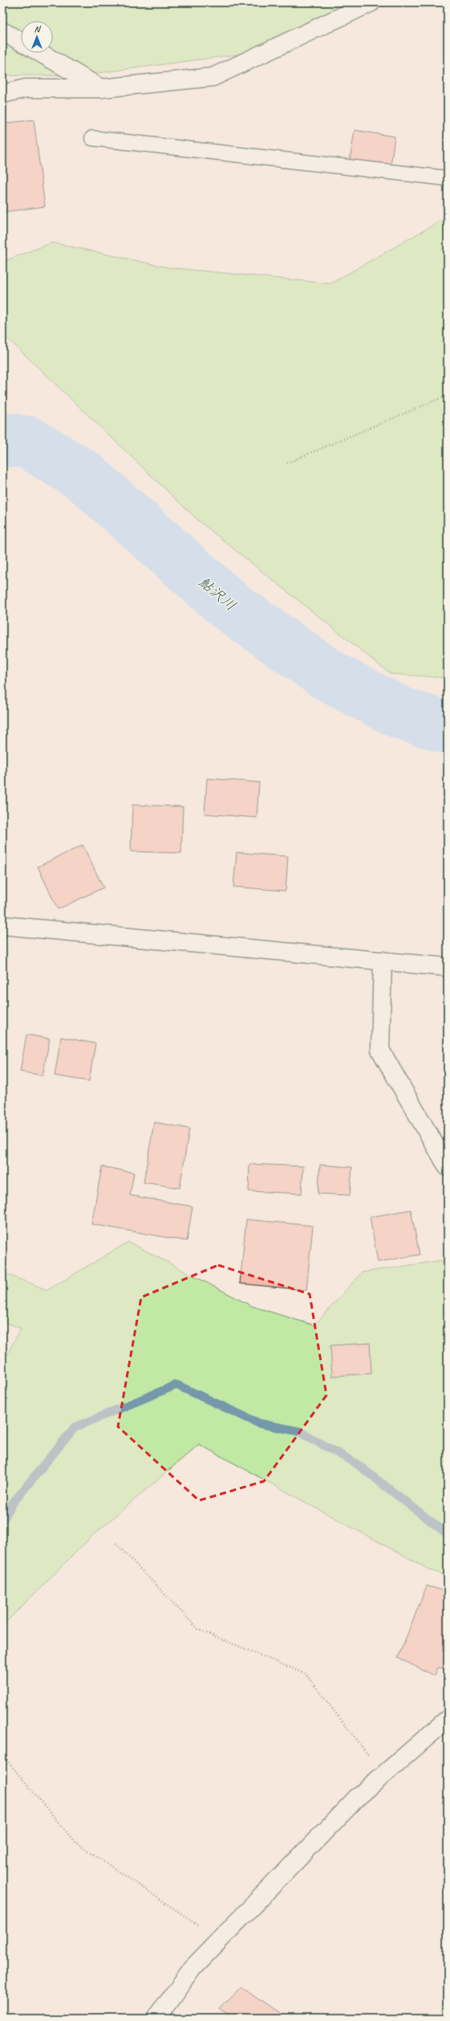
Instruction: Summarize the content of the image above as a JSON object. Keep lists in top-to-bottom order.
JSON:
{
  "water": ["鮎沢川"],
  "north": "top"
}
